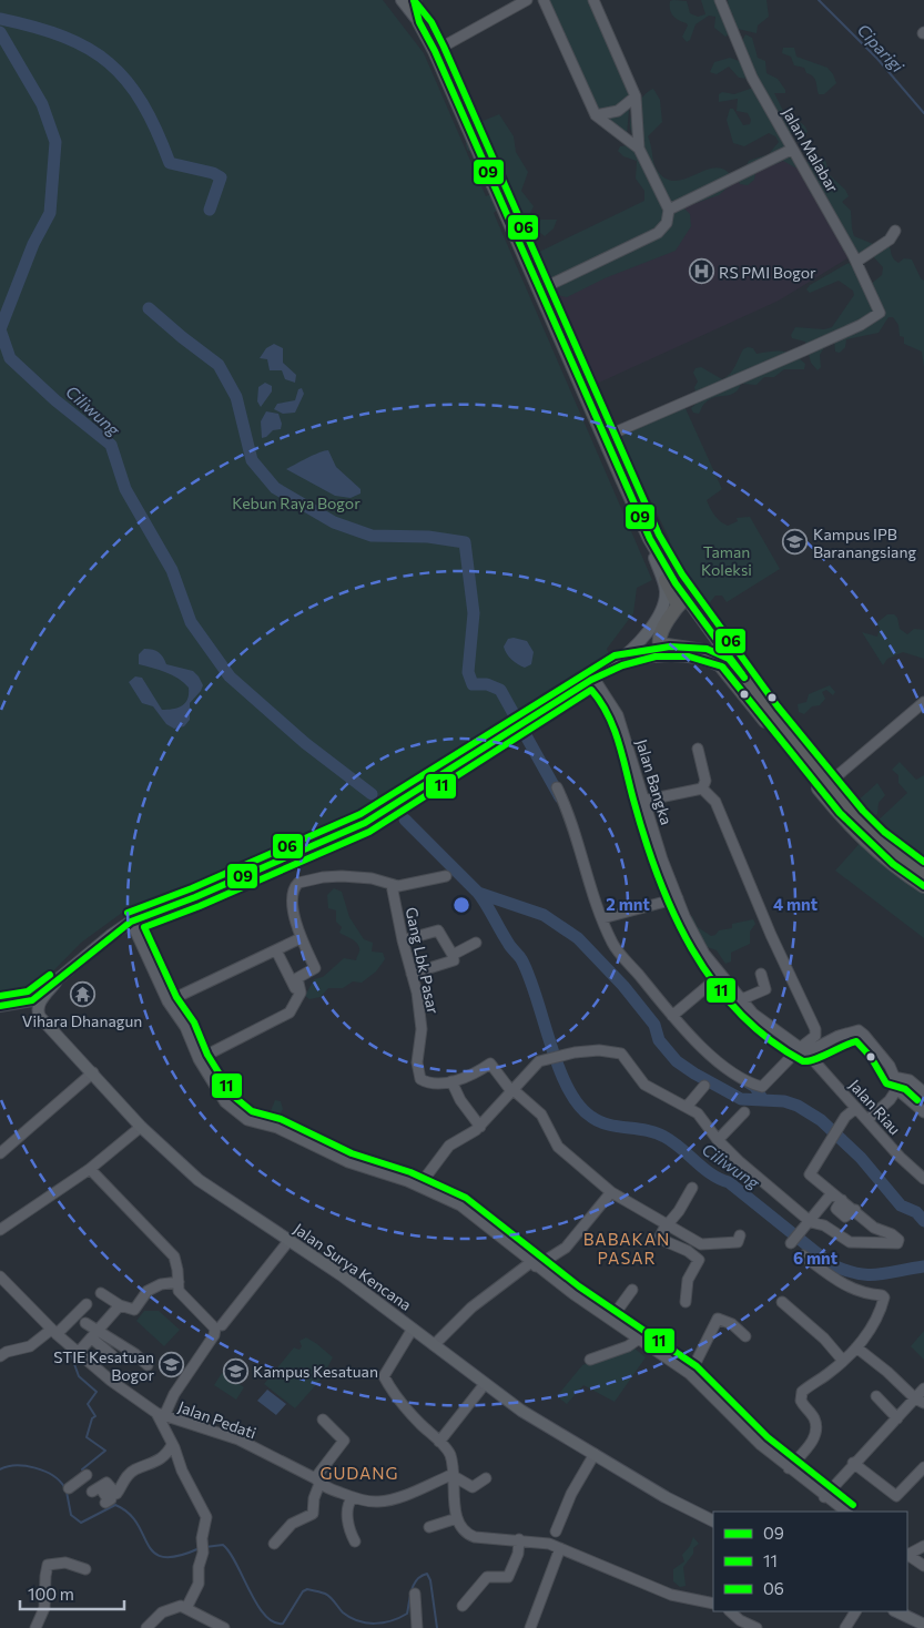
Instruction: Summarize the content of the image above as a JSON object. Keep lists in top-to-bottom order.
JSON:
{
  "streets": {
    "main road": ["Jalan Surya Kencana"],
    "street": [
      "Jalan Malabar",
      "Jalan Bangka",
      "Gang Lbk Pasar",
      "Jalan Riau",
      "Jalan Pedati"
    ]
  },
  "crossings": [
    ["Jalan Bangka", "Jalan Riau"]
  ],
  "districts": ["BABAKAN PASAR", "GUDANG"],
  "water": ["Ciparigi", "Ciliwung"],
  "parks": ["Kebun Raya Bogor", "Taman Koleksi"],
  "places": {
    "hospital": ["RS PMI Bogor"],
    "school or university": ["Kampus IPB Baranangsiang", "STIE Kesatuan Bogor", "Kampus Kesatuan"],
    "temple": ["Vihara Dhanagun"]
  },
  "lines": ["transit line 09", "transit line 06", "transit line 11"],
  "legend": ["09", "11", "06"],
  "scale_bar": "100 m",
  "rings": ["2 mnt", "4 mnt", "6 mnt"]
}
